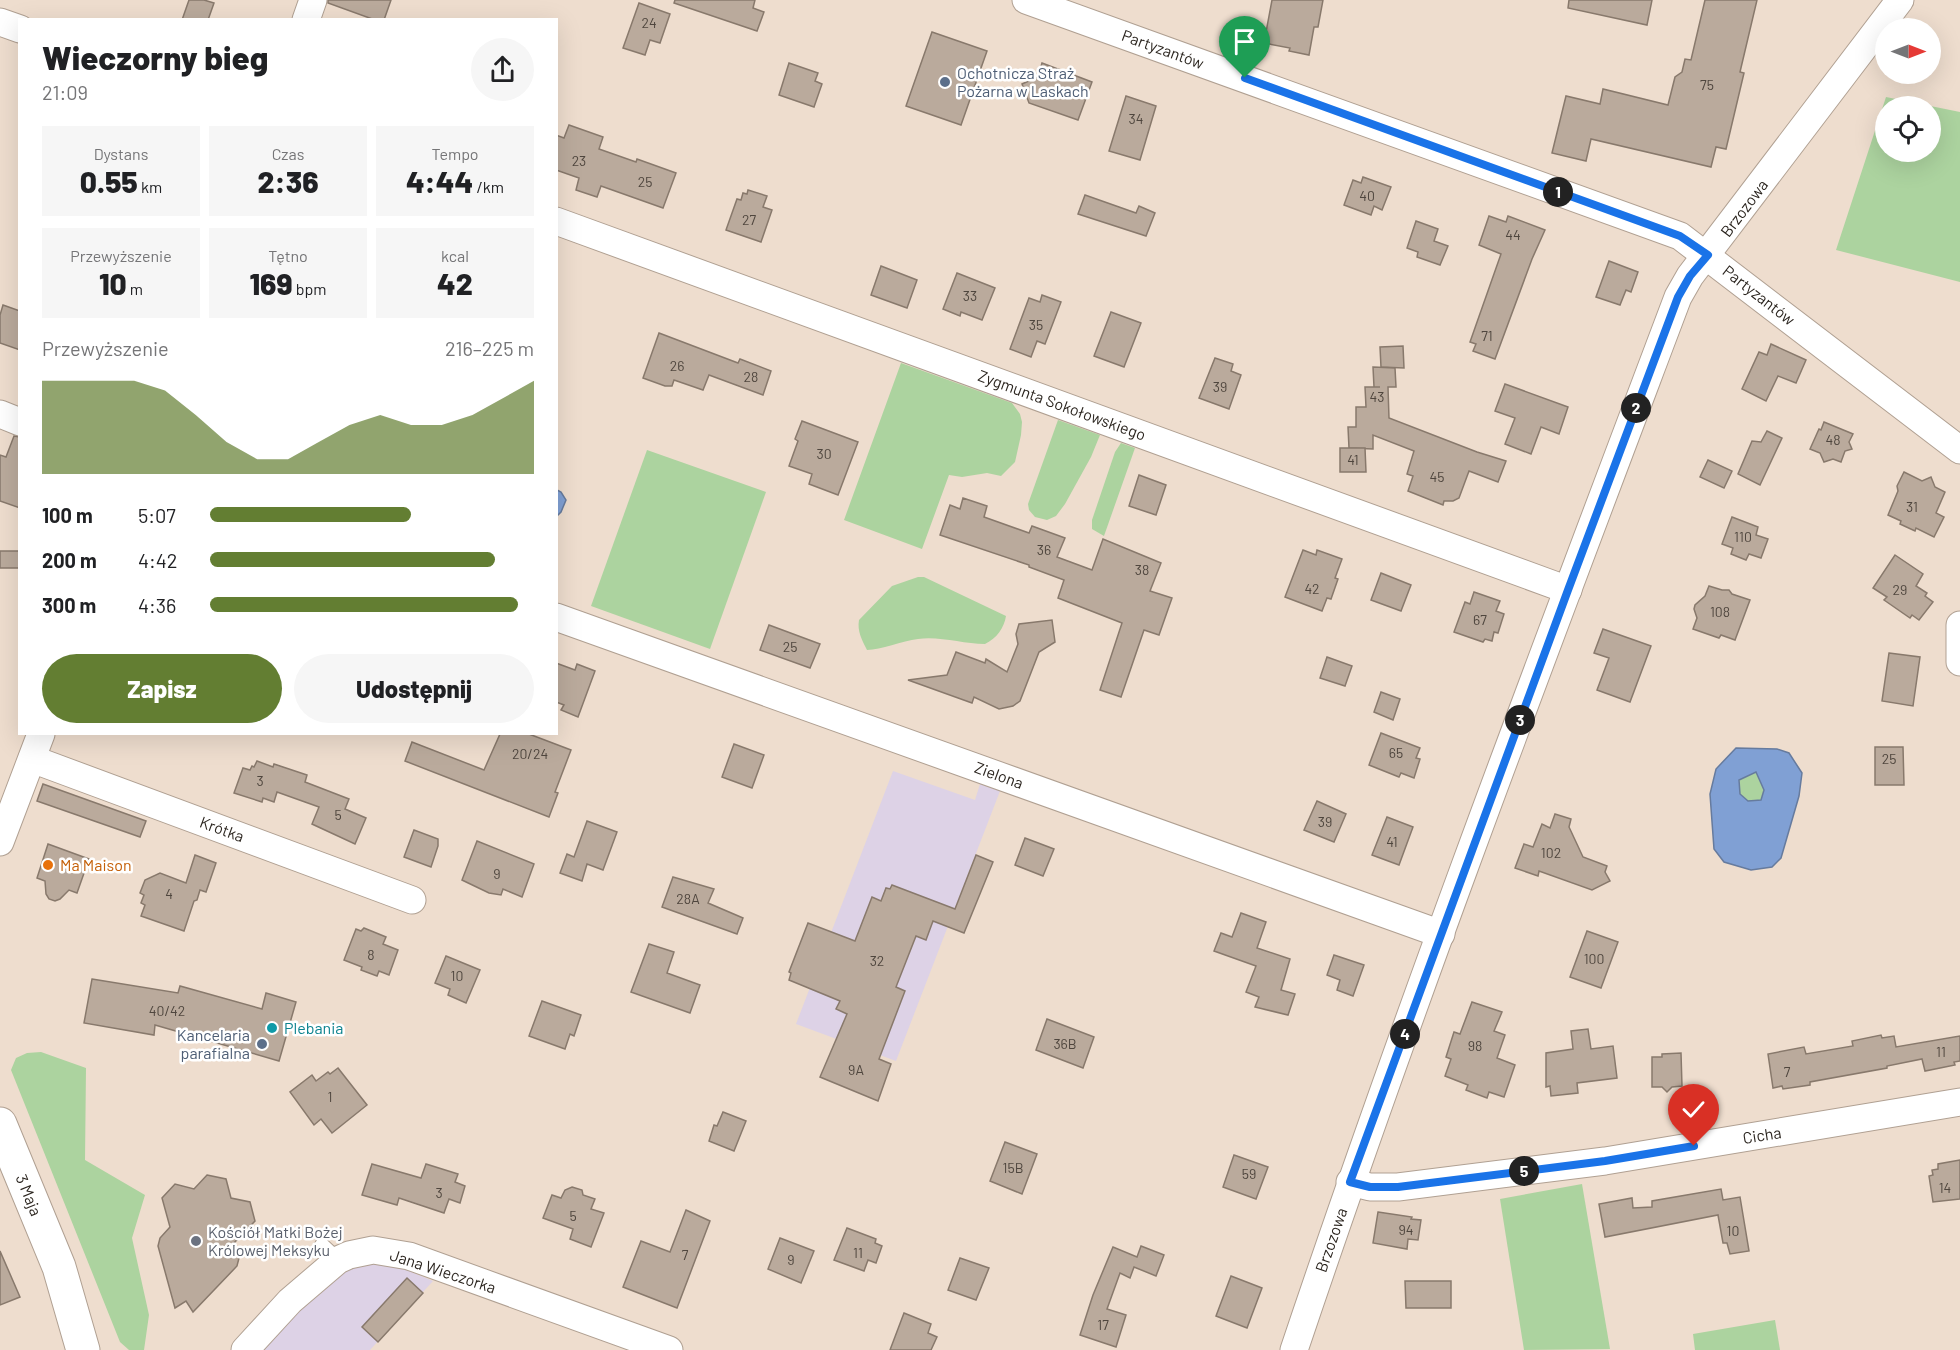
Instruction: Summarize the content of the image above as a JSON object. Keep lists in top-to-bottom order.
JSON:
{
  "streets": {
    "street": [
      "Partyzantów",
      "Brzozowa",
      "Zygmunta Sokołowskiego",
      "Zielona",
      "Krótka",
      "Cicha",
      "3 Maja",
      "Jana Wieczorka"
    ]
  },
  "crossings": [
    ["Partyzantów", "Brzozowa"],
    ["Brzozowa", "Zygmunta Sokołowskiego"],
    ["Brzozowa", "Zielona"],
    ["Brzozowa", "Cicha"]
  ],
  "places": [
    "Ochotnicza Straż Pożarna w Laskach",
    "Ma Maison",
    "Plebania",
    "Kancelaria parafialna",
    "Kościół Matki Bożej Królowej Meksyku"
  ],
  "house_numbers": [
    "24",
    "75",
    "34",
    "23",
    "25",
    "40",
    "27",
    "44",
    "33",
    "35",
    "71",
    "26",
    "28",
    "39",
    "43",
    "48",
    "30",
    "41",
    "45",
    "31",
    "110",
    "36",
    "38",
    "42",
    "29",
    "108",
    "67",
    "25",
    "65",
    "20/24",
    "25",
    "3",
    "5",
    "39",
    "41",
    "102",
    "9",
    "4",
    "28A",
    "8",
    "100",
    "32",
    "10",
    "40/42",
    "36B",
    "98",
    "11",
    "9A",
    "7",
    "1",
    "15B",
    "59",
    "14",
    "3",
    "5",
    "94",
    "10",
    "11",
    "7",
    "9",
    "17"
  ],
  "north": "right",
  "page": {
    "heading": ["Wieczorny bieg", "21:09"],
    "stats": [
      ["Dystans", "0.55 km"],
      ["Czas", "2:36"],
      ["Tempo", "4:44 /km"],
      ["Przewyższenie", "10 m"],
      ["Tętno", "169 bpm"],
      ["kcal", "42"]
    ],
    "pins": [
      "1",
      "2",
      "3",
      "4",
      "5"
    ],
    "chart": ["Przewyższenie", "216–225 m"],
    "list": [
      {
        "name": "100 m",
        "note": "5:07"
      },
      {
        "name": "200 m",
        "note": "4:42"
      },
      {
        "name": "300 m",
        "note": "4:36"
      }
    ],
    "buttons": ["Zapisz", "Udostępnij"]
  }
}
